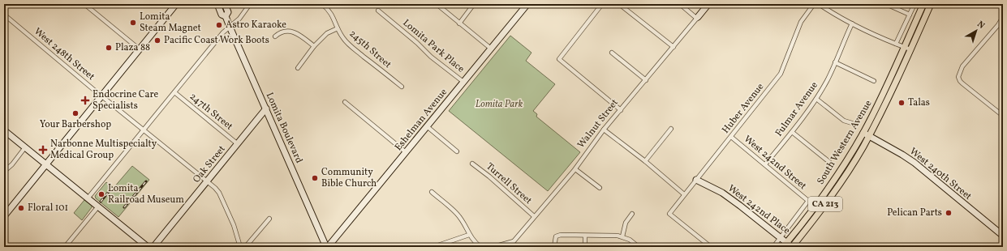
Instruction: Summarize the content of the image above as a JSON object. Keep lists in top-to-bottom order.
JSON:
{
  "streets": {
    "main road": ["South Western Avenue", "CA 213"],
    "street": [
      "Lomita Park Place",
      "245th Street",
      "West 248th Street",
      "Huber Avenue",
      "Fulmar Avenue",
      "247th Street",
      "Eshelman Avenue",
      "Walnut Street",
      "Lomita Boulevard",
      "West 242nd Street",
      "Oak Street",
      "West 240th Street",
      "Turrell Street",
      "West 242nd Place"
    ]
  },
  "crossings": [
    ["Lomita Park Place", "Eshelman Avenue"],
    ["West 248th Street", "Oak Street"],
    ["Huber Avenue", "West 242nd Street"],
    ["Huber Avenue", "West 242nd Place"],
    ["Fulmar Avenue", "West 242nd Street"],
    ["247th Street", "Oak Street"],
    ["Eshelman Avenue", "Lomita Boulevard"],
    ["Walnut Street", "Turrell Street"],
    ["Lomita Boulevard", "Oak Street"],
    ["South Western Avenue", "West 240th Street"],
    ["South Western Avenue", "West 242nd Place"],
    ["West 242nd Street", "West 242nd Place"]
  ],
  "parks": ["Lomita Park"],
  "places": {
    "other": [
      "Lomita Steam Magnet",
      "Astro Karaoke",
      "Pacific Coast Work Boots",
      "Plaza 88",
      "Talas",
      "Your Barbershop",
      "Community Bible Church",
      "Lomita Railroad Museum",
      "Floral 101",
      "Pelican Parts"
    ],
    "health": ["Endocrine Care Specialists", "Narbonne Multispecialty Medical Group"]
  },
  "north": "top right"
}
